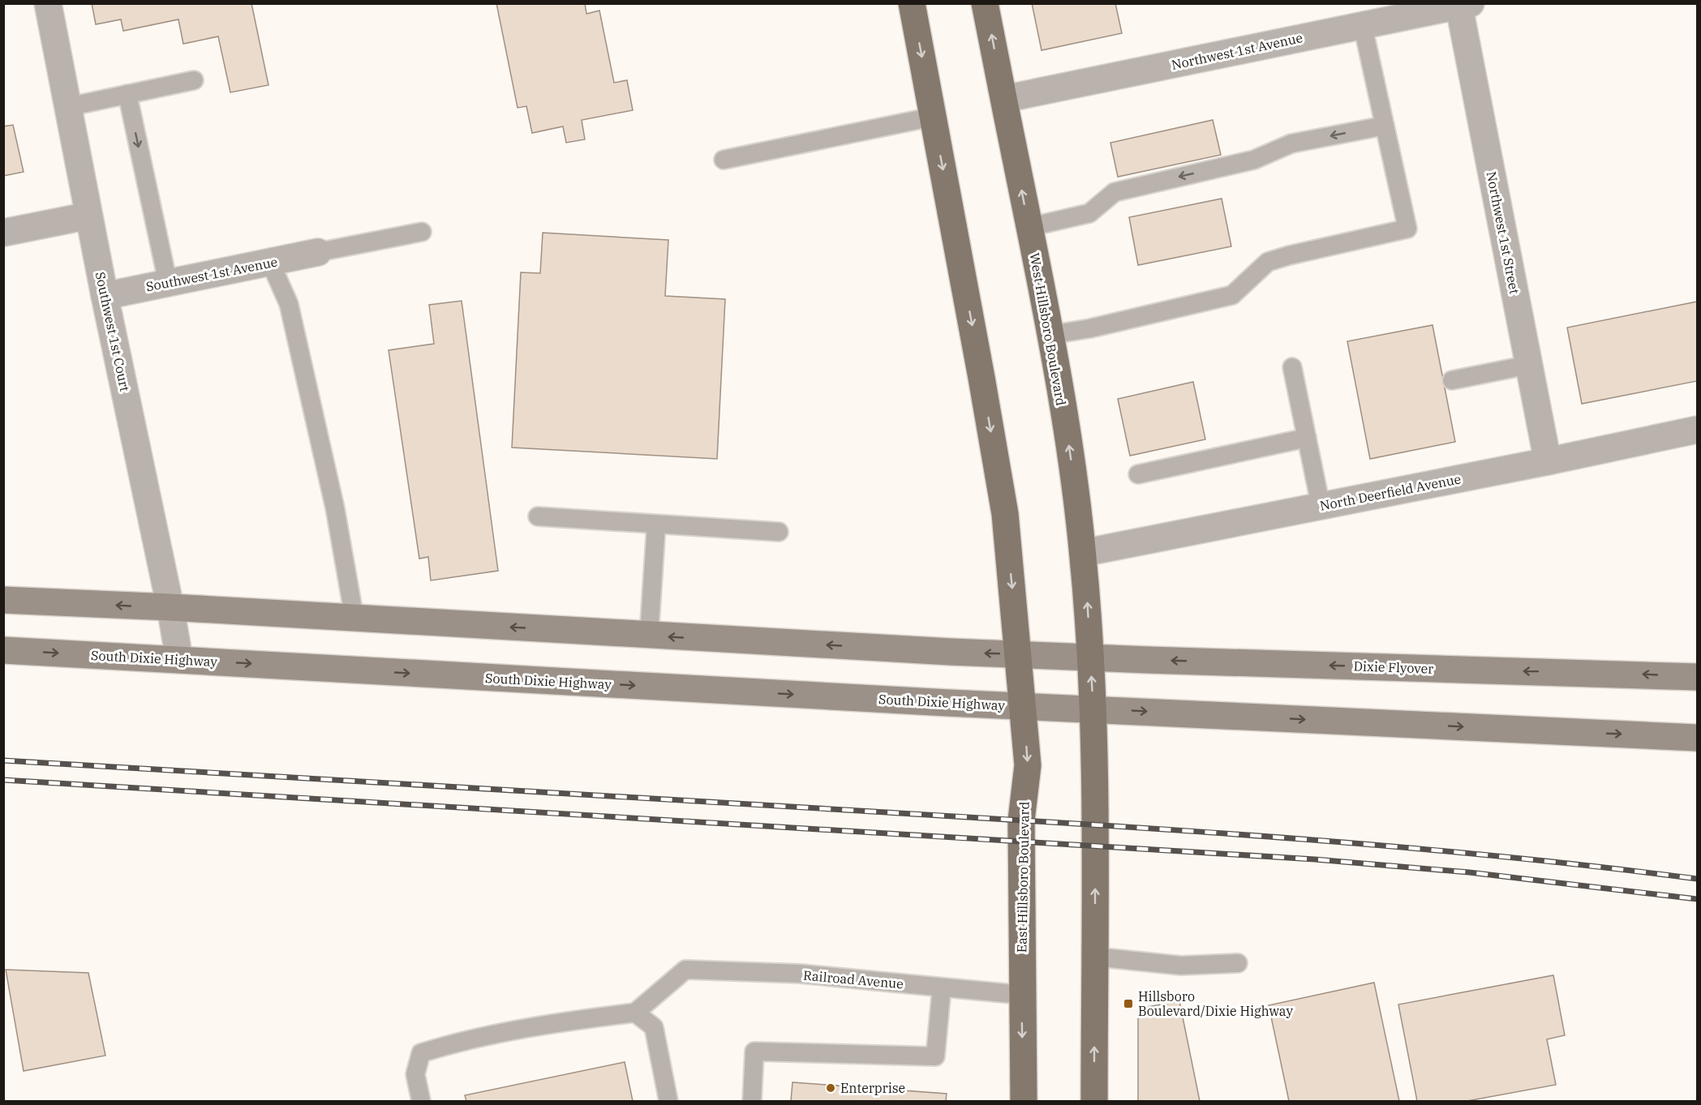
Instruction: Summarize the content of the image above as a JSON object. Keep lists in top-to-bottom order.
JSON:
{
  "streets": {
    "main road": [
      "West Hillsboro Boulevard",
      "South Dixie Highway",
      "Dixie Flyover",
      "East Hillsboro Boulevard"
    ],
    "street": [
      "Northwest 1st Avenue",
      "Northwest 1st Street",
      "Southwest 1st Avenue",
      "Southwest 1st Court",
      "North Deerfield Avenue"
    ],
    "lane": ["Railroad Avenue"]
  },
  "crossings": [
    ["Northwest 1st Avenue", "Northwest 1st Street"],
    ["Northwest 1st Avenue", "West Hillsboro Boulevard"],
    ["Northwest 1st Street", "North Deerfield Avenue"],
    ["Southwest 1st Avenue", "Southwest 1st Court"],
    ["West Hillsboro Boulevard", "North Deerfield Avenue"],
    ["West Hillsboro Boulevard", "Dixie Flyover"],
    ["Southwest 1st Court", "South Dixie Highway"],
    ["South Dixie Highway", "East Hillsboro Boulevard"],
    ["East Hillsboro Boulevard", "Railroad Avenue"]
  ],
  "places": {
    "transit": ["Hillsboro Boulevard/Dixie Highway"],
    "other": ["Enterprise"]
  }
}
